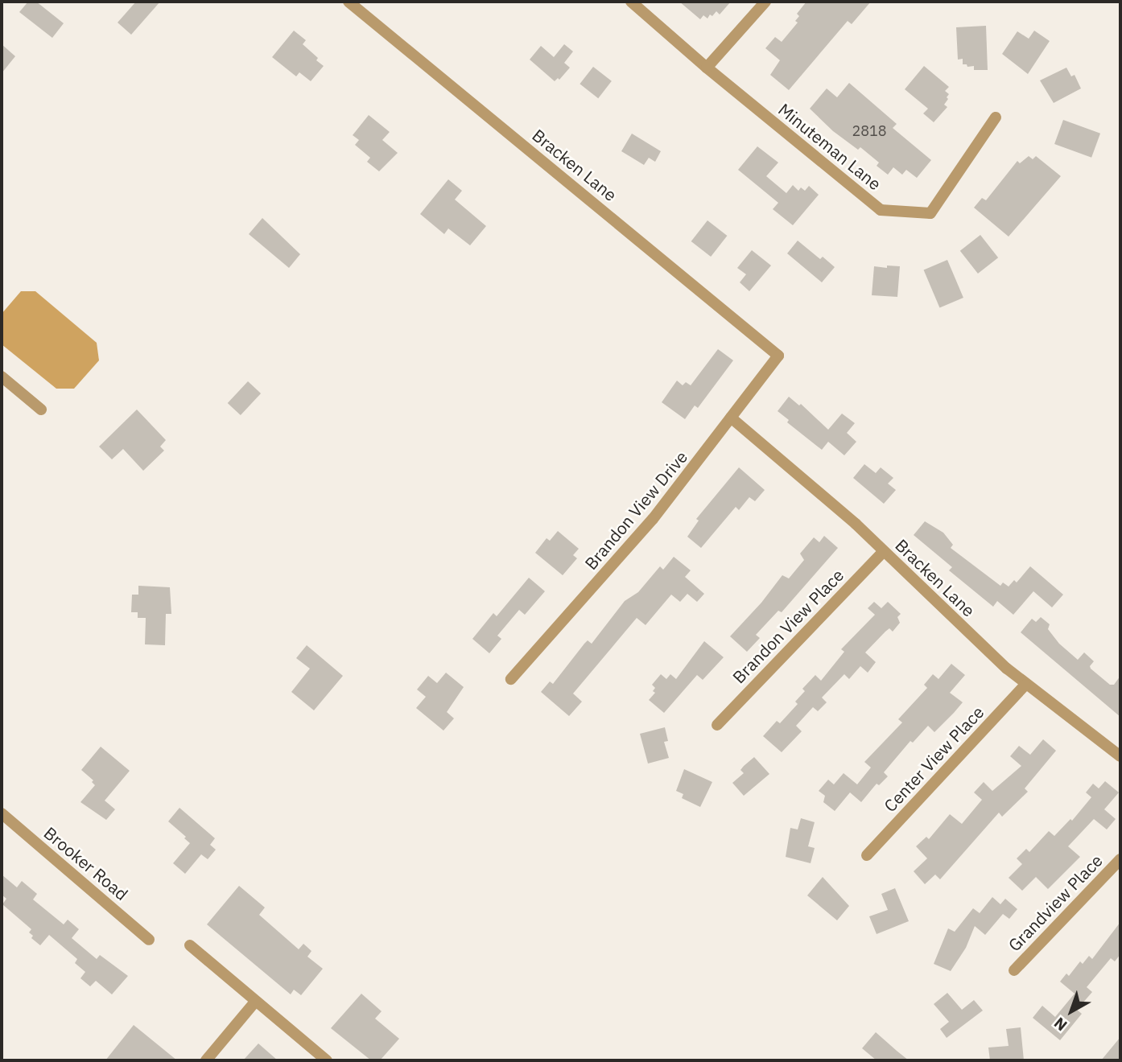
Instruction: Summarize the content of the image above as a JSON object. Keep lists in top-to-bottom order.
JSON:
{
  "streets": {
    "street": [
      "Minuteman Lane",
      "Bracken Lane",
      "Brandon View Drive",
      "Brandon View Place",
      "Center View Place",
      "Brooker Road",
      "Grandview Place"
    ]
  },
  "crossings": [
    ["Bracken Lane", "Brandon View Drive"],
    ["Bracken Lane", "Brandon View Place"],
    ["Bracken Lane", "Center View Place"]
  ],
  "house_numbers": ["2818"],
  "north": "bottom left"
}
